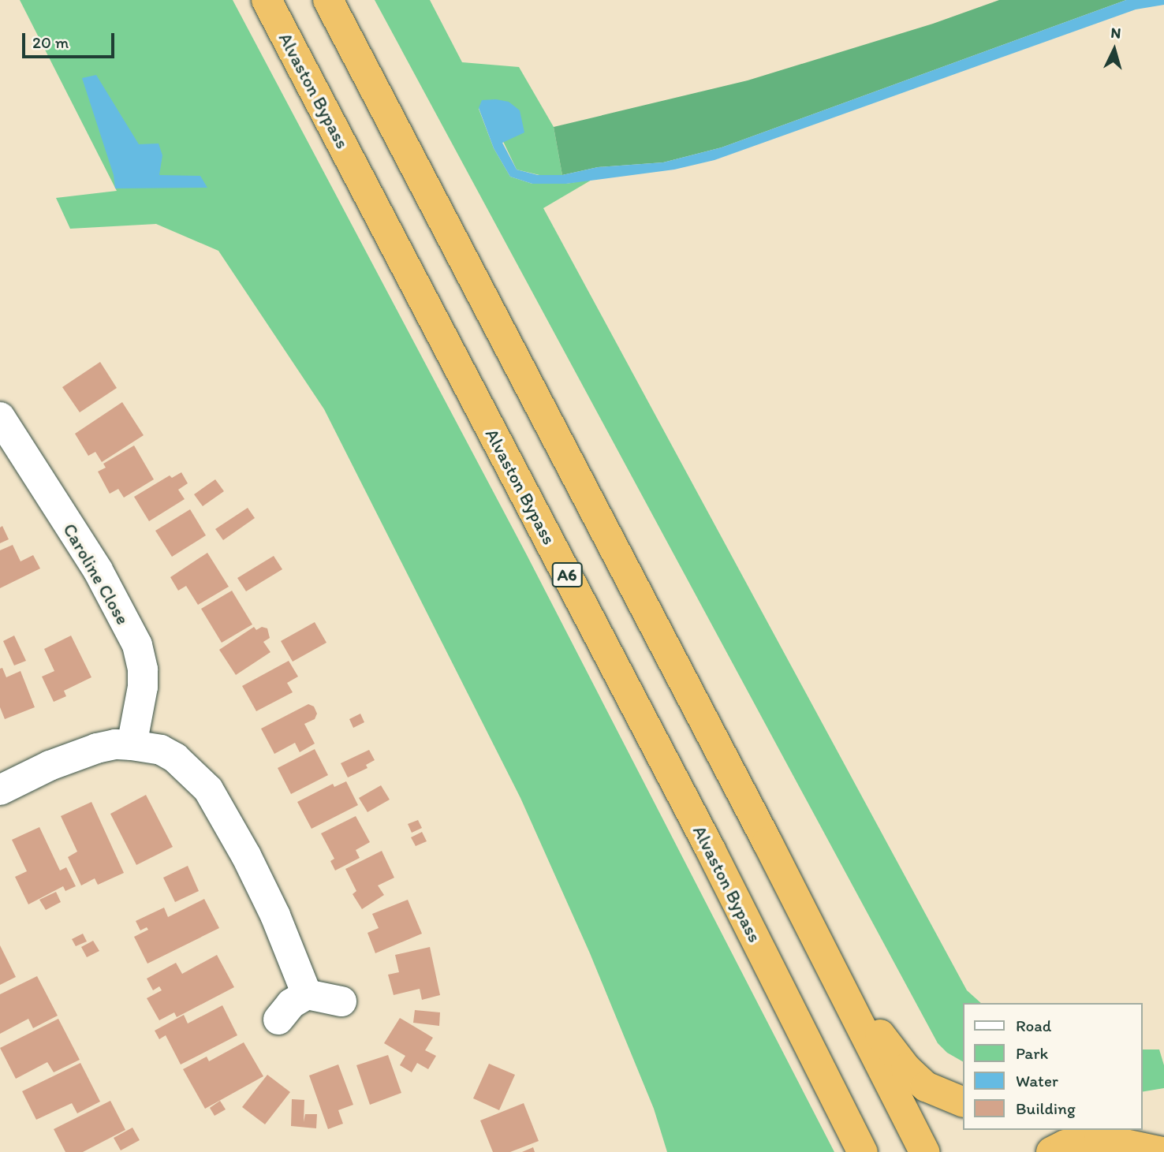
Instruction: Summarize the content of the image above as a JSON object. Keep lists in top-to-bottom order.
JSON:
{
  "streets": {
    "highway": ["Alvaston Bypass", "A6"],
    "street": ["Caroline Close"]
  },
  "legend": [
    "Road",
    "Park",
    "Water",
    "Building"
  ],
  "scale_bar": "20 m",
  "north": "top"
}
